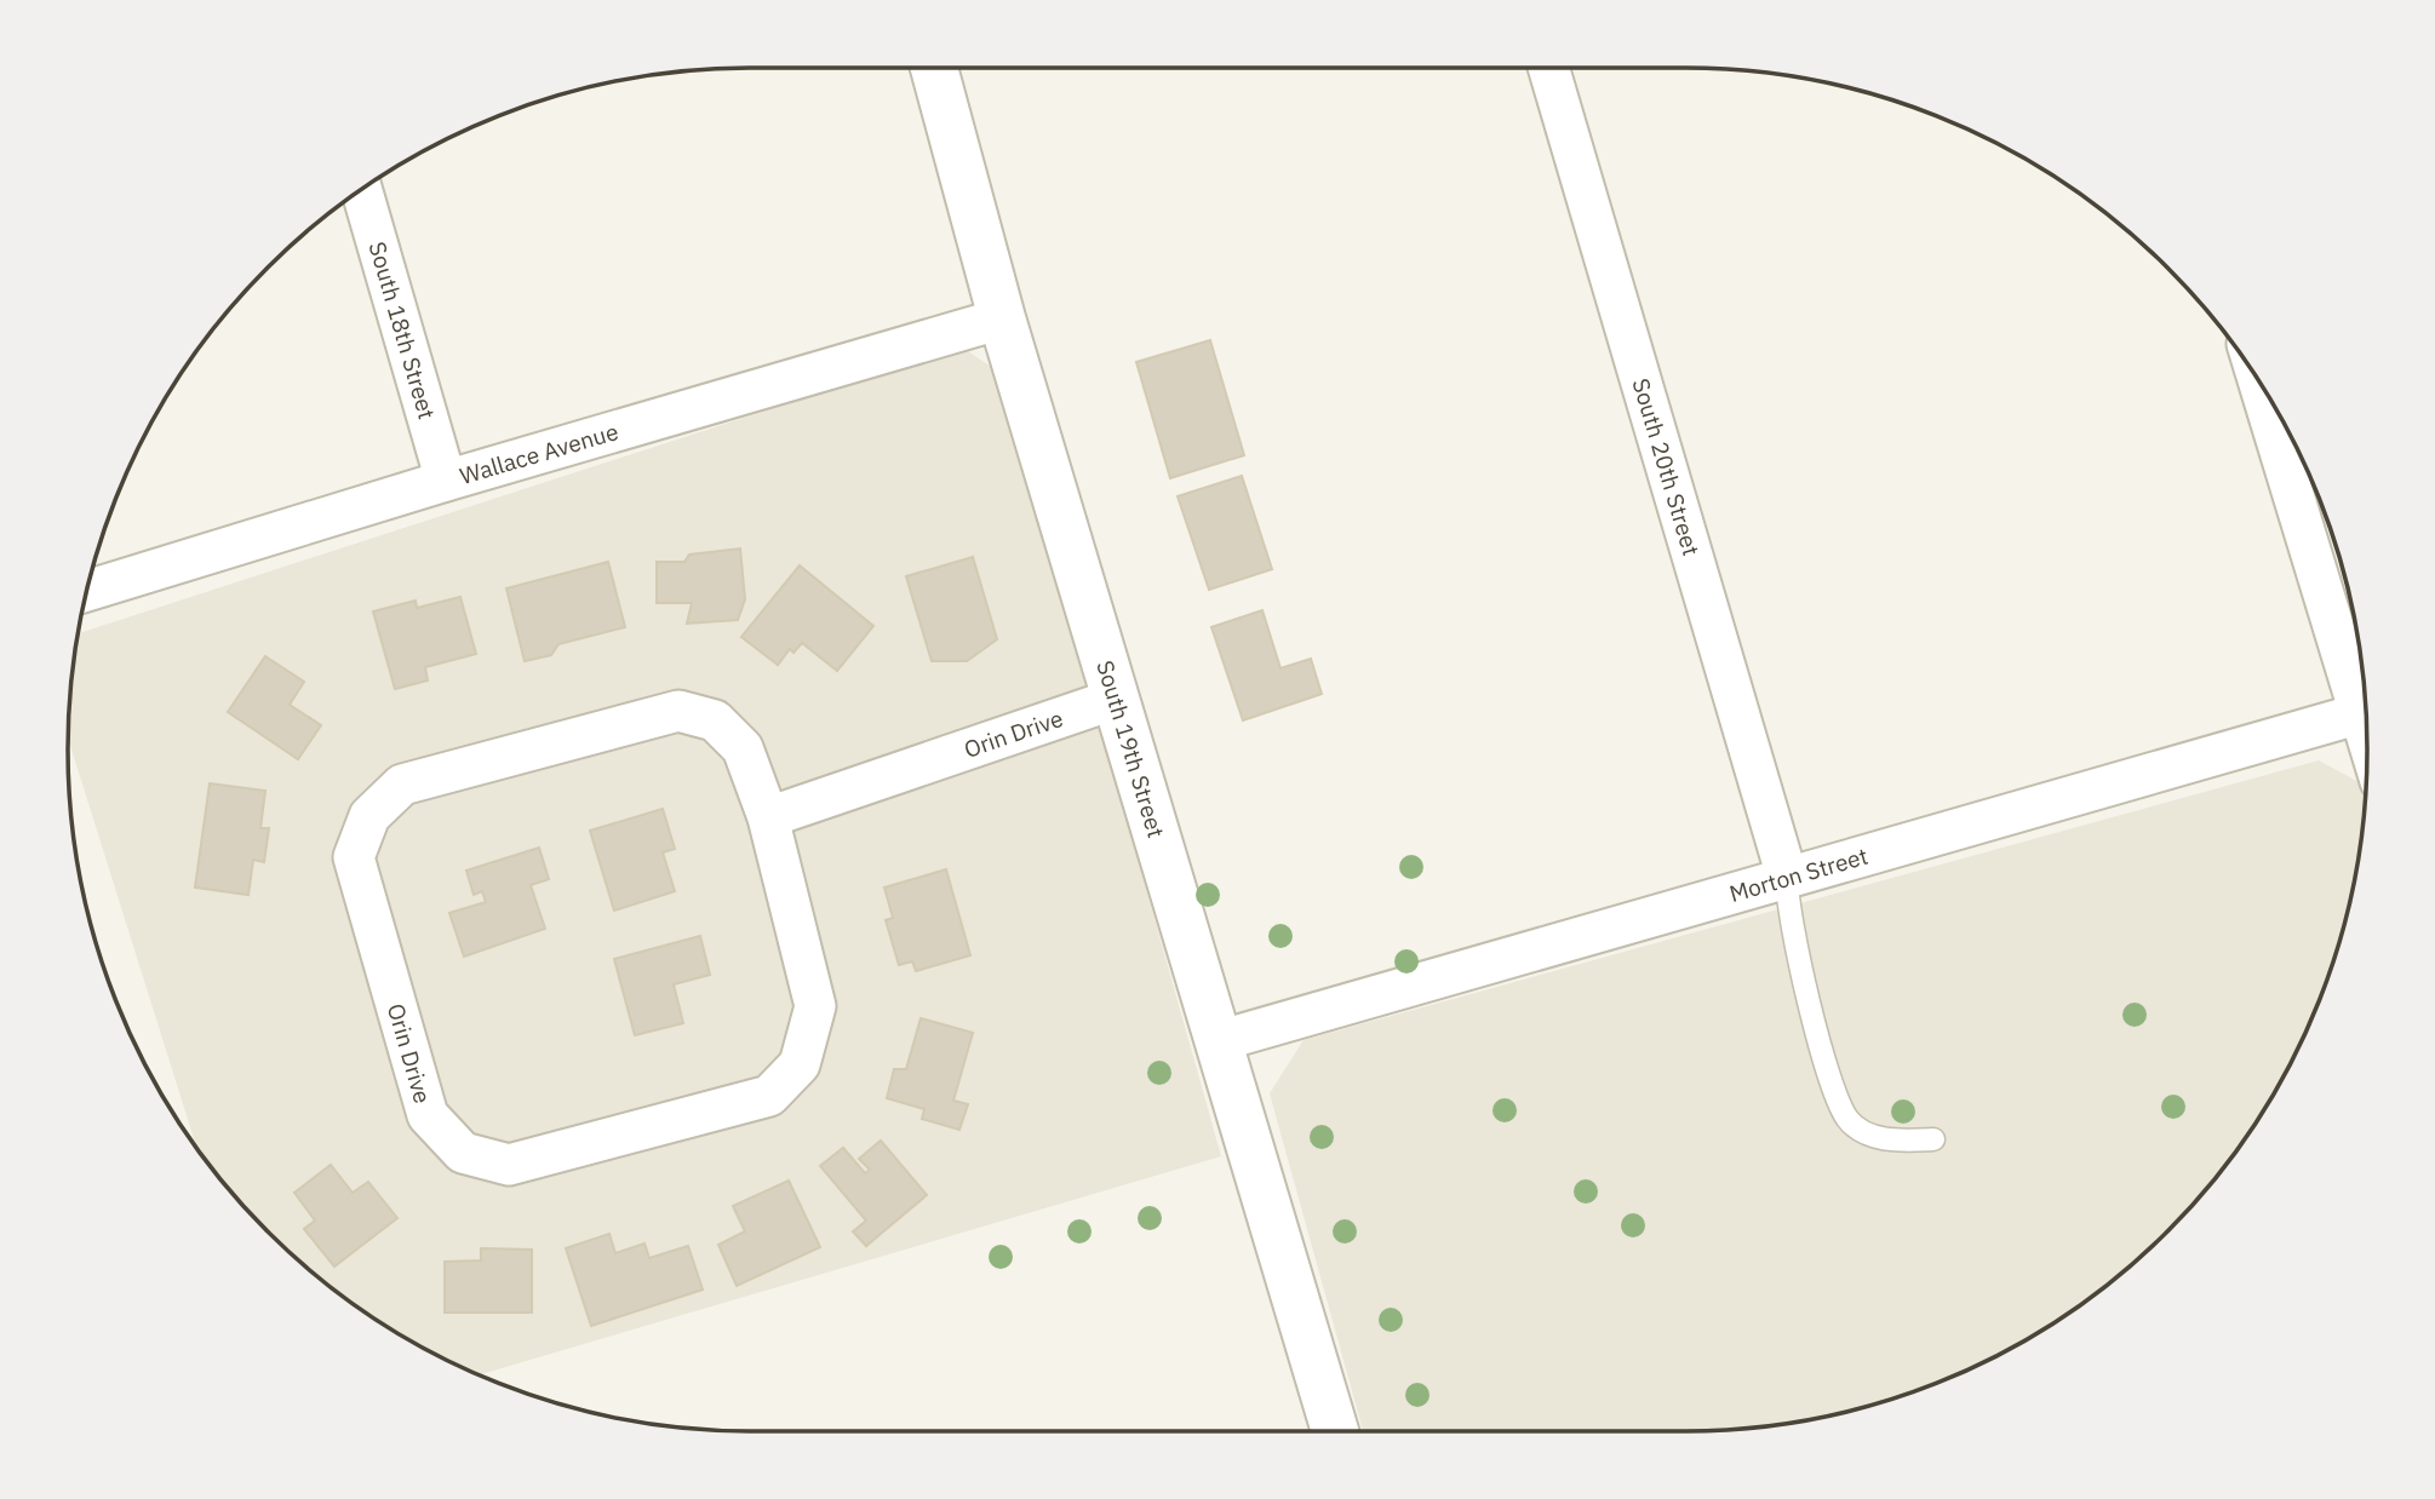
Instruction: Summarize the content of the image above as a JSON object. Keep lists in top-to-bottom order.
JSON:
{
  "streets": {
    "street": [
      "South 18th Street",
      "Wallace Avenue",
      "South 20th Street",
      "Orin Drive",
      "South 19th Street",
      "Morton Street"
    ]
  },
  "crossings": [
    ["South 18th Street", "Wallace Avenue"],
    ["Wallace Avenue", "South 19th Street"],
    ["South 20th Street", "Morton Street"],
    ["Orin Drive", "South 19th Street"],
    ["South 19th Street", "Morton Street"]
  ]
}
